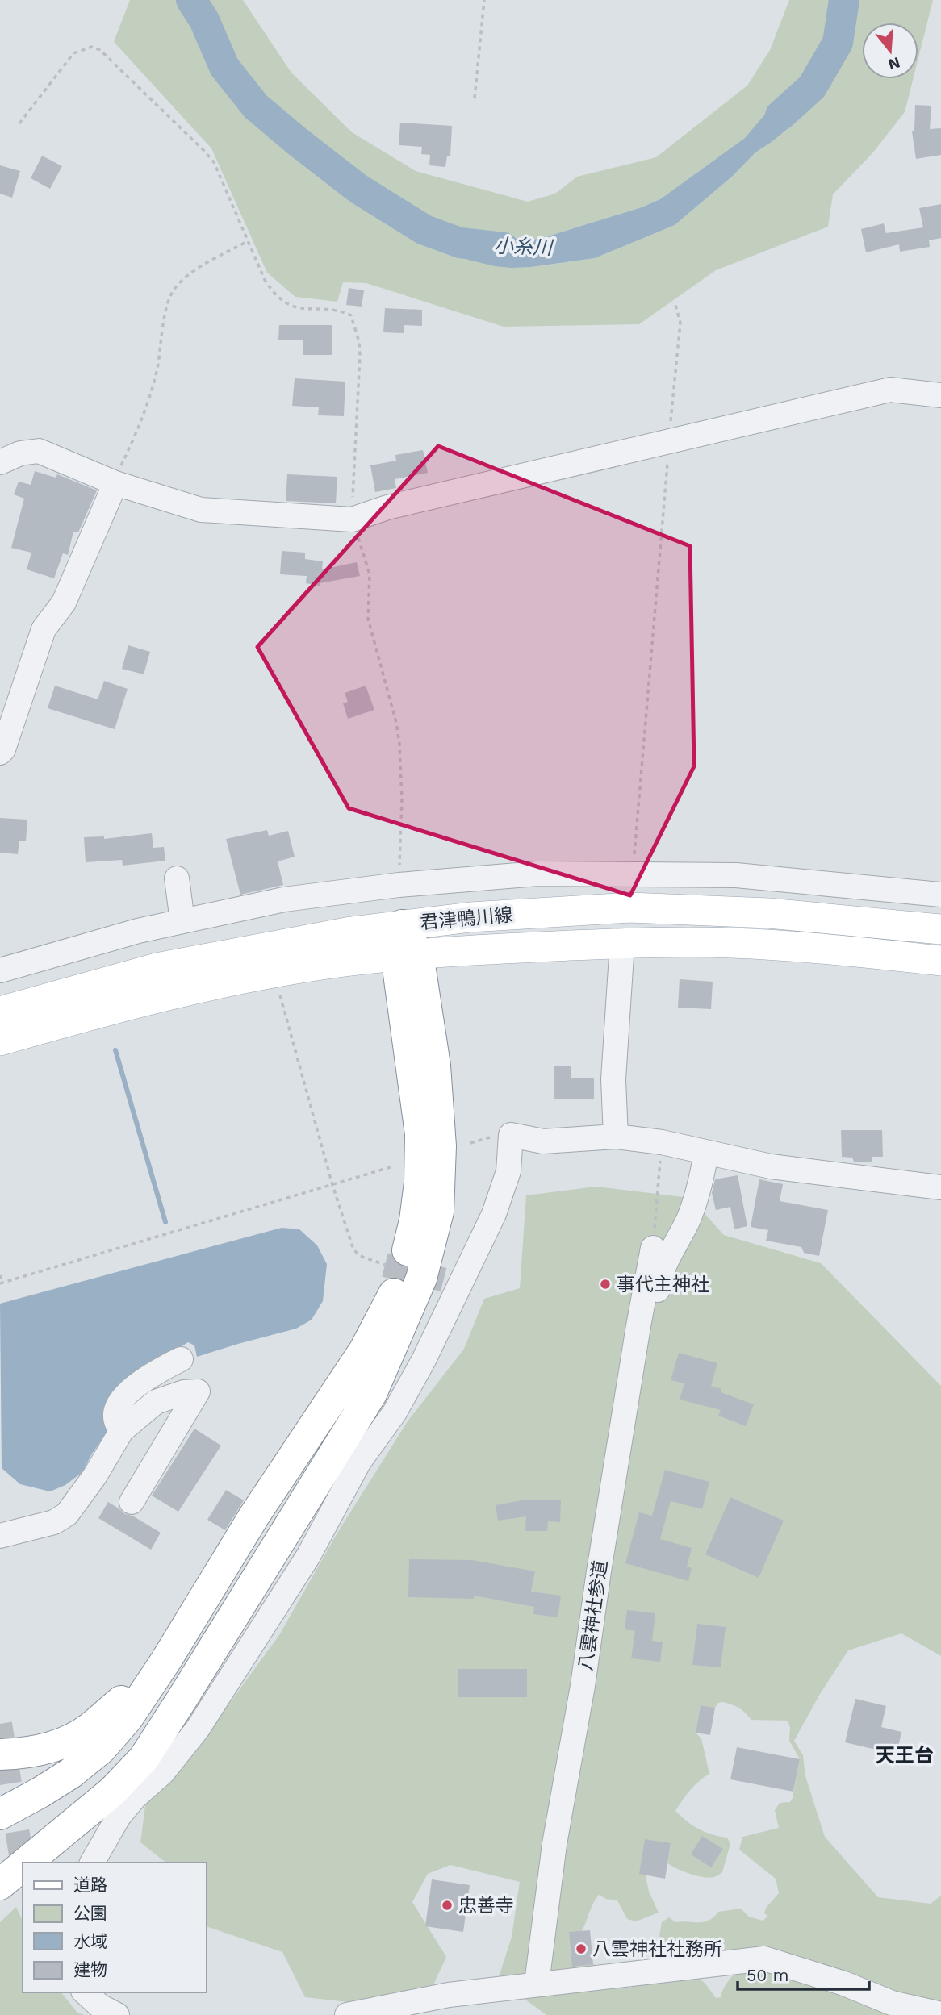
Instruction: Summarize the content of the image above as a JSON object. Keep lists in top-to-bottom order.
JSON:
{
  "streets": {
    "main road": ["君津鴨川線"],
    "street": ["八雲神社参道"]
  },
  "districts": ["天王台"],
  "water": ["小糸川"],
  "places": ["事代主神社", "忠善寺", "八雲神社社務所"],
  "legend": [
    "道路",
    "公園",
    "水域",
    "建物"
  ],
  "scale_bar": "50 m",
  "north": "bottom"
}
